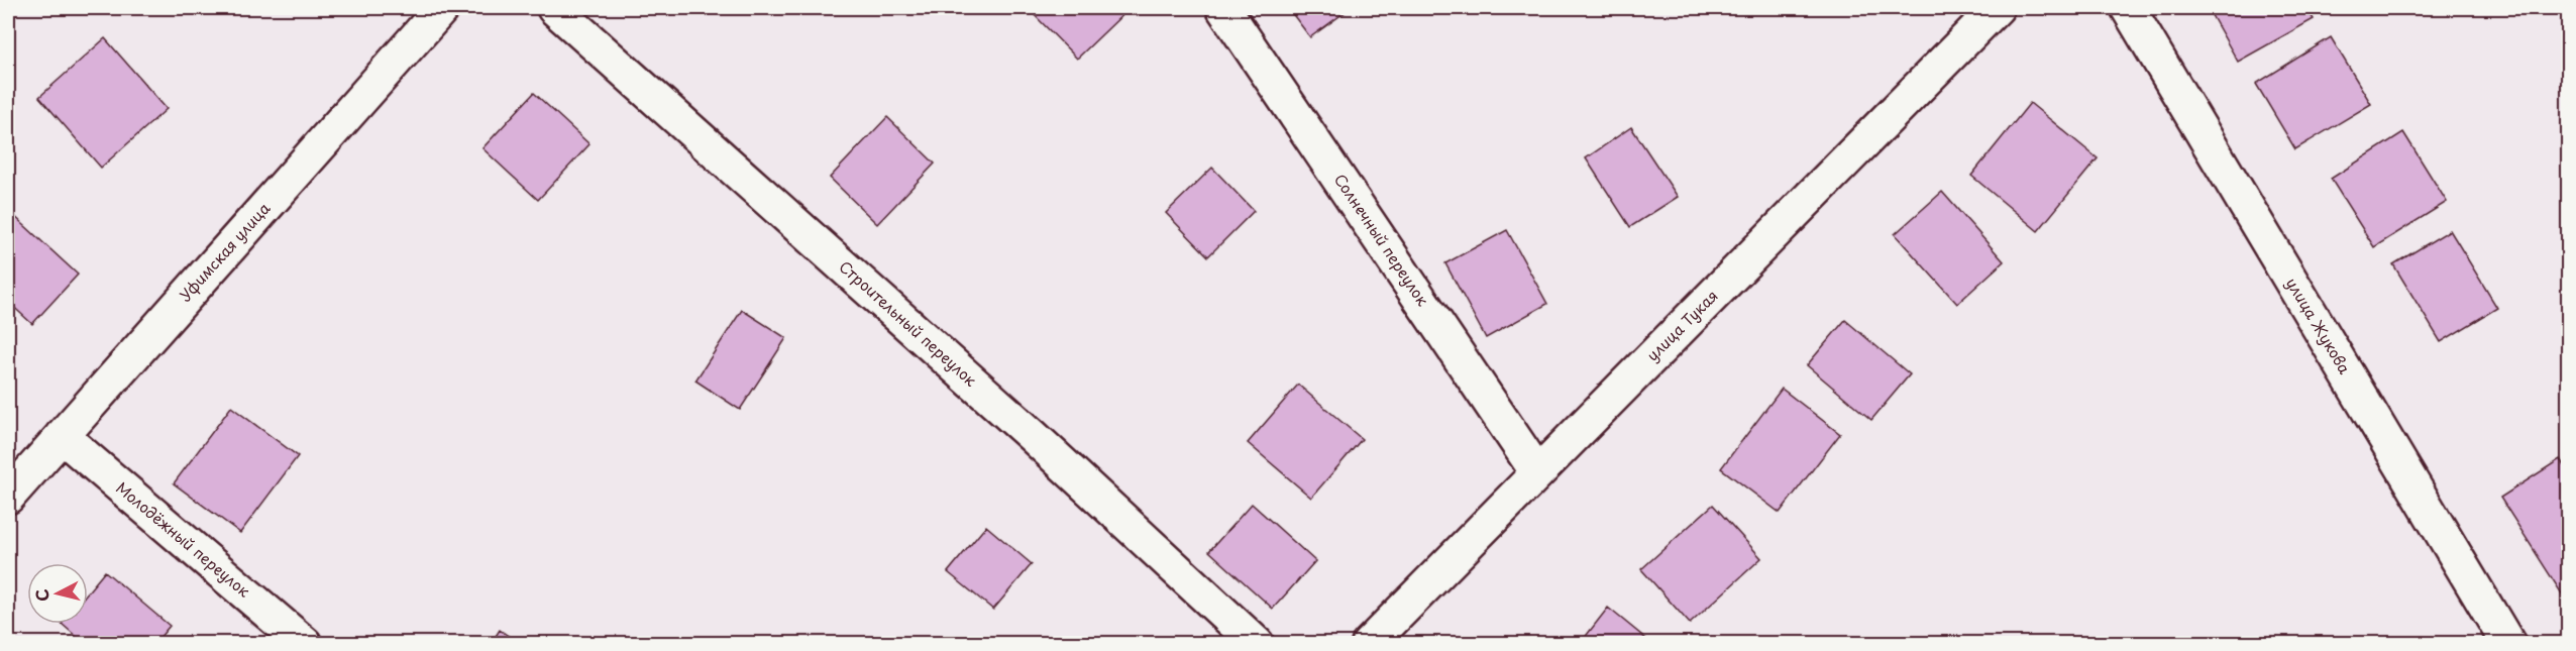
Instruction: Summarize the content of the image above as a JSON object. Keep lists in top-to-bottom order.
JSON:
{
  "streets": {
    "street": [
      "Солнечный переулок",
      "Уфимская улица",
      "Строительный переулок",
      "улица Тукая",
      "улица Жукова",
      "Молодёжный переулок"
    ]
  },
  "crossings": [
    ["Солнечный переулок", "улица Тукая"],
    ["Уфимская улица", "Молодёжный переулок"]
  ],
  "north": "left"
}
